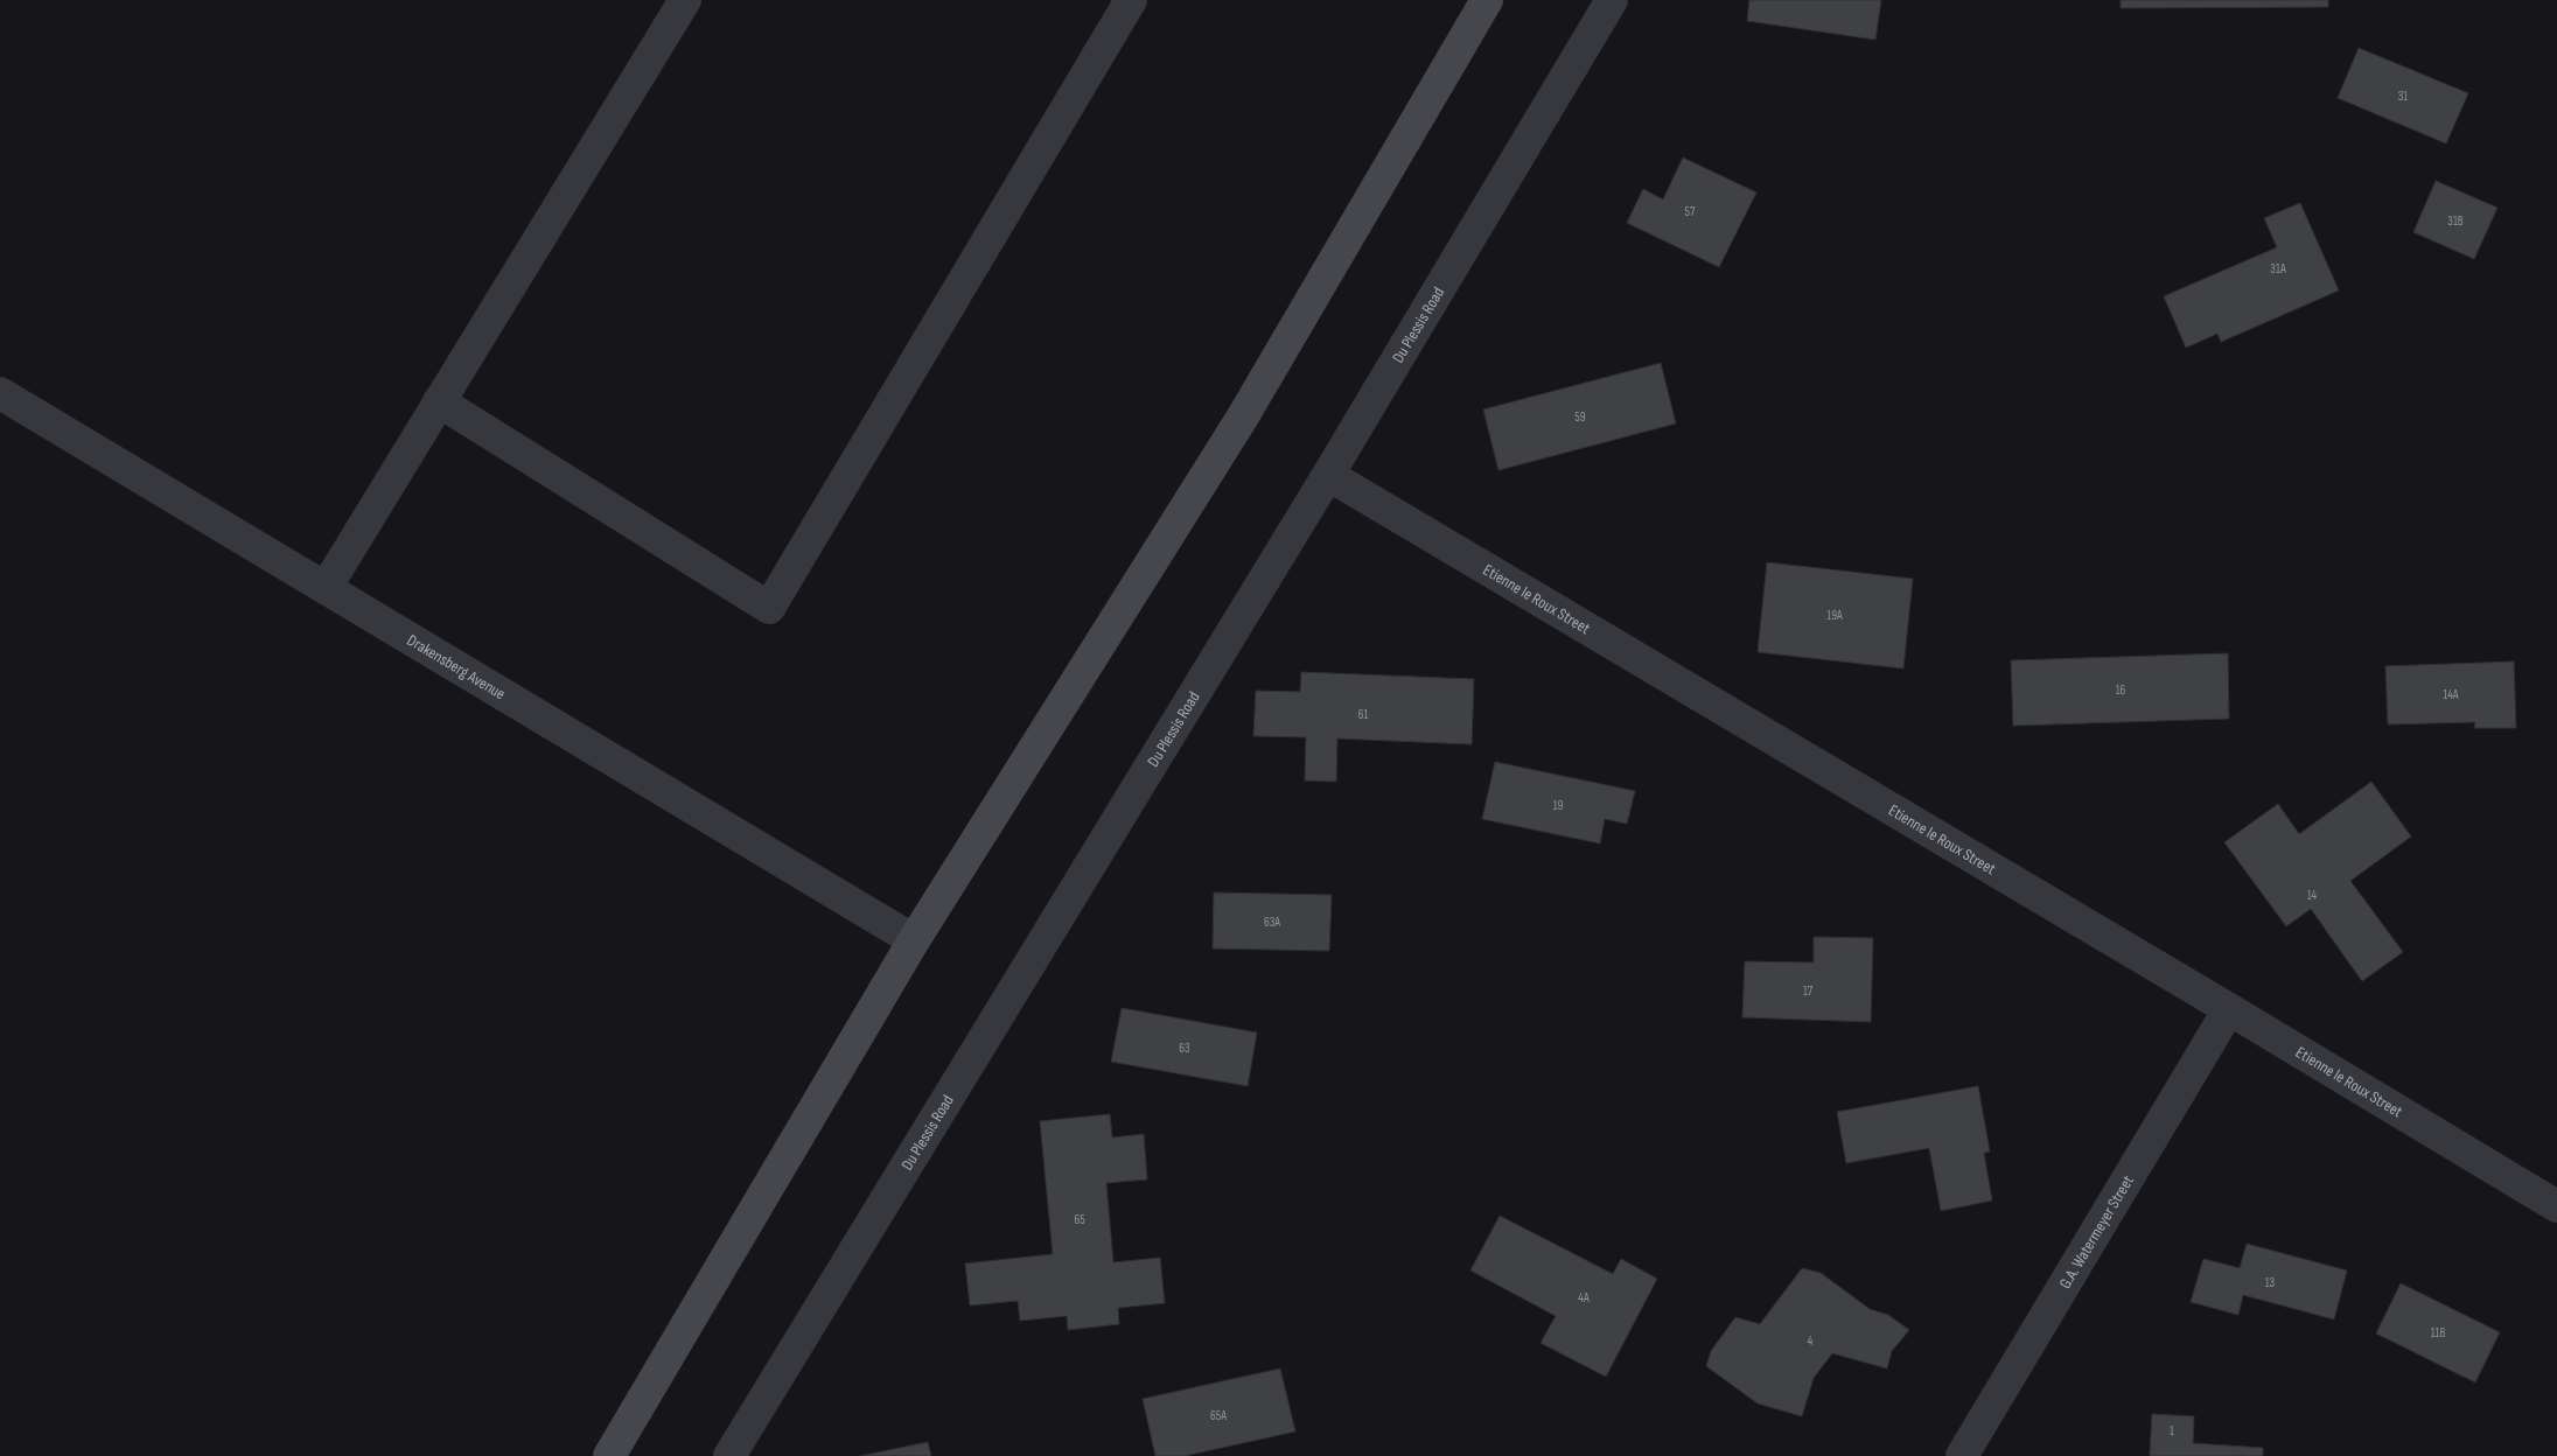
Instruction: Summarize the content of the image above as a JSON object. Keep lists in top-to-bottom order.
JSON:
{
  "streets": {
    "street": [
      "Du Plessis Road",
      "Etienne le Roux Street",
      "Drakensberg Avenue",
      "G.A. Watermeyer Street"
    ]
  },
  "crossings": [
    ["Du Plessis Road", "Etienne le Roux Street"],
    ["Etienne le Roux Street", "G.A. Watermeyer Street"]
  ],
  "house_numbers": [
    "31",
    "57",
    "31B",
    "31A",
    "59",
    "19A",
    "16",
    "14A",
    "61",
    "19",
    "14",
    "63A",
    "17",
    "63",
    "65",
    "13",
    "4A",
    "11B",
    "4",
    "65A",
    "1"
  ]
}
